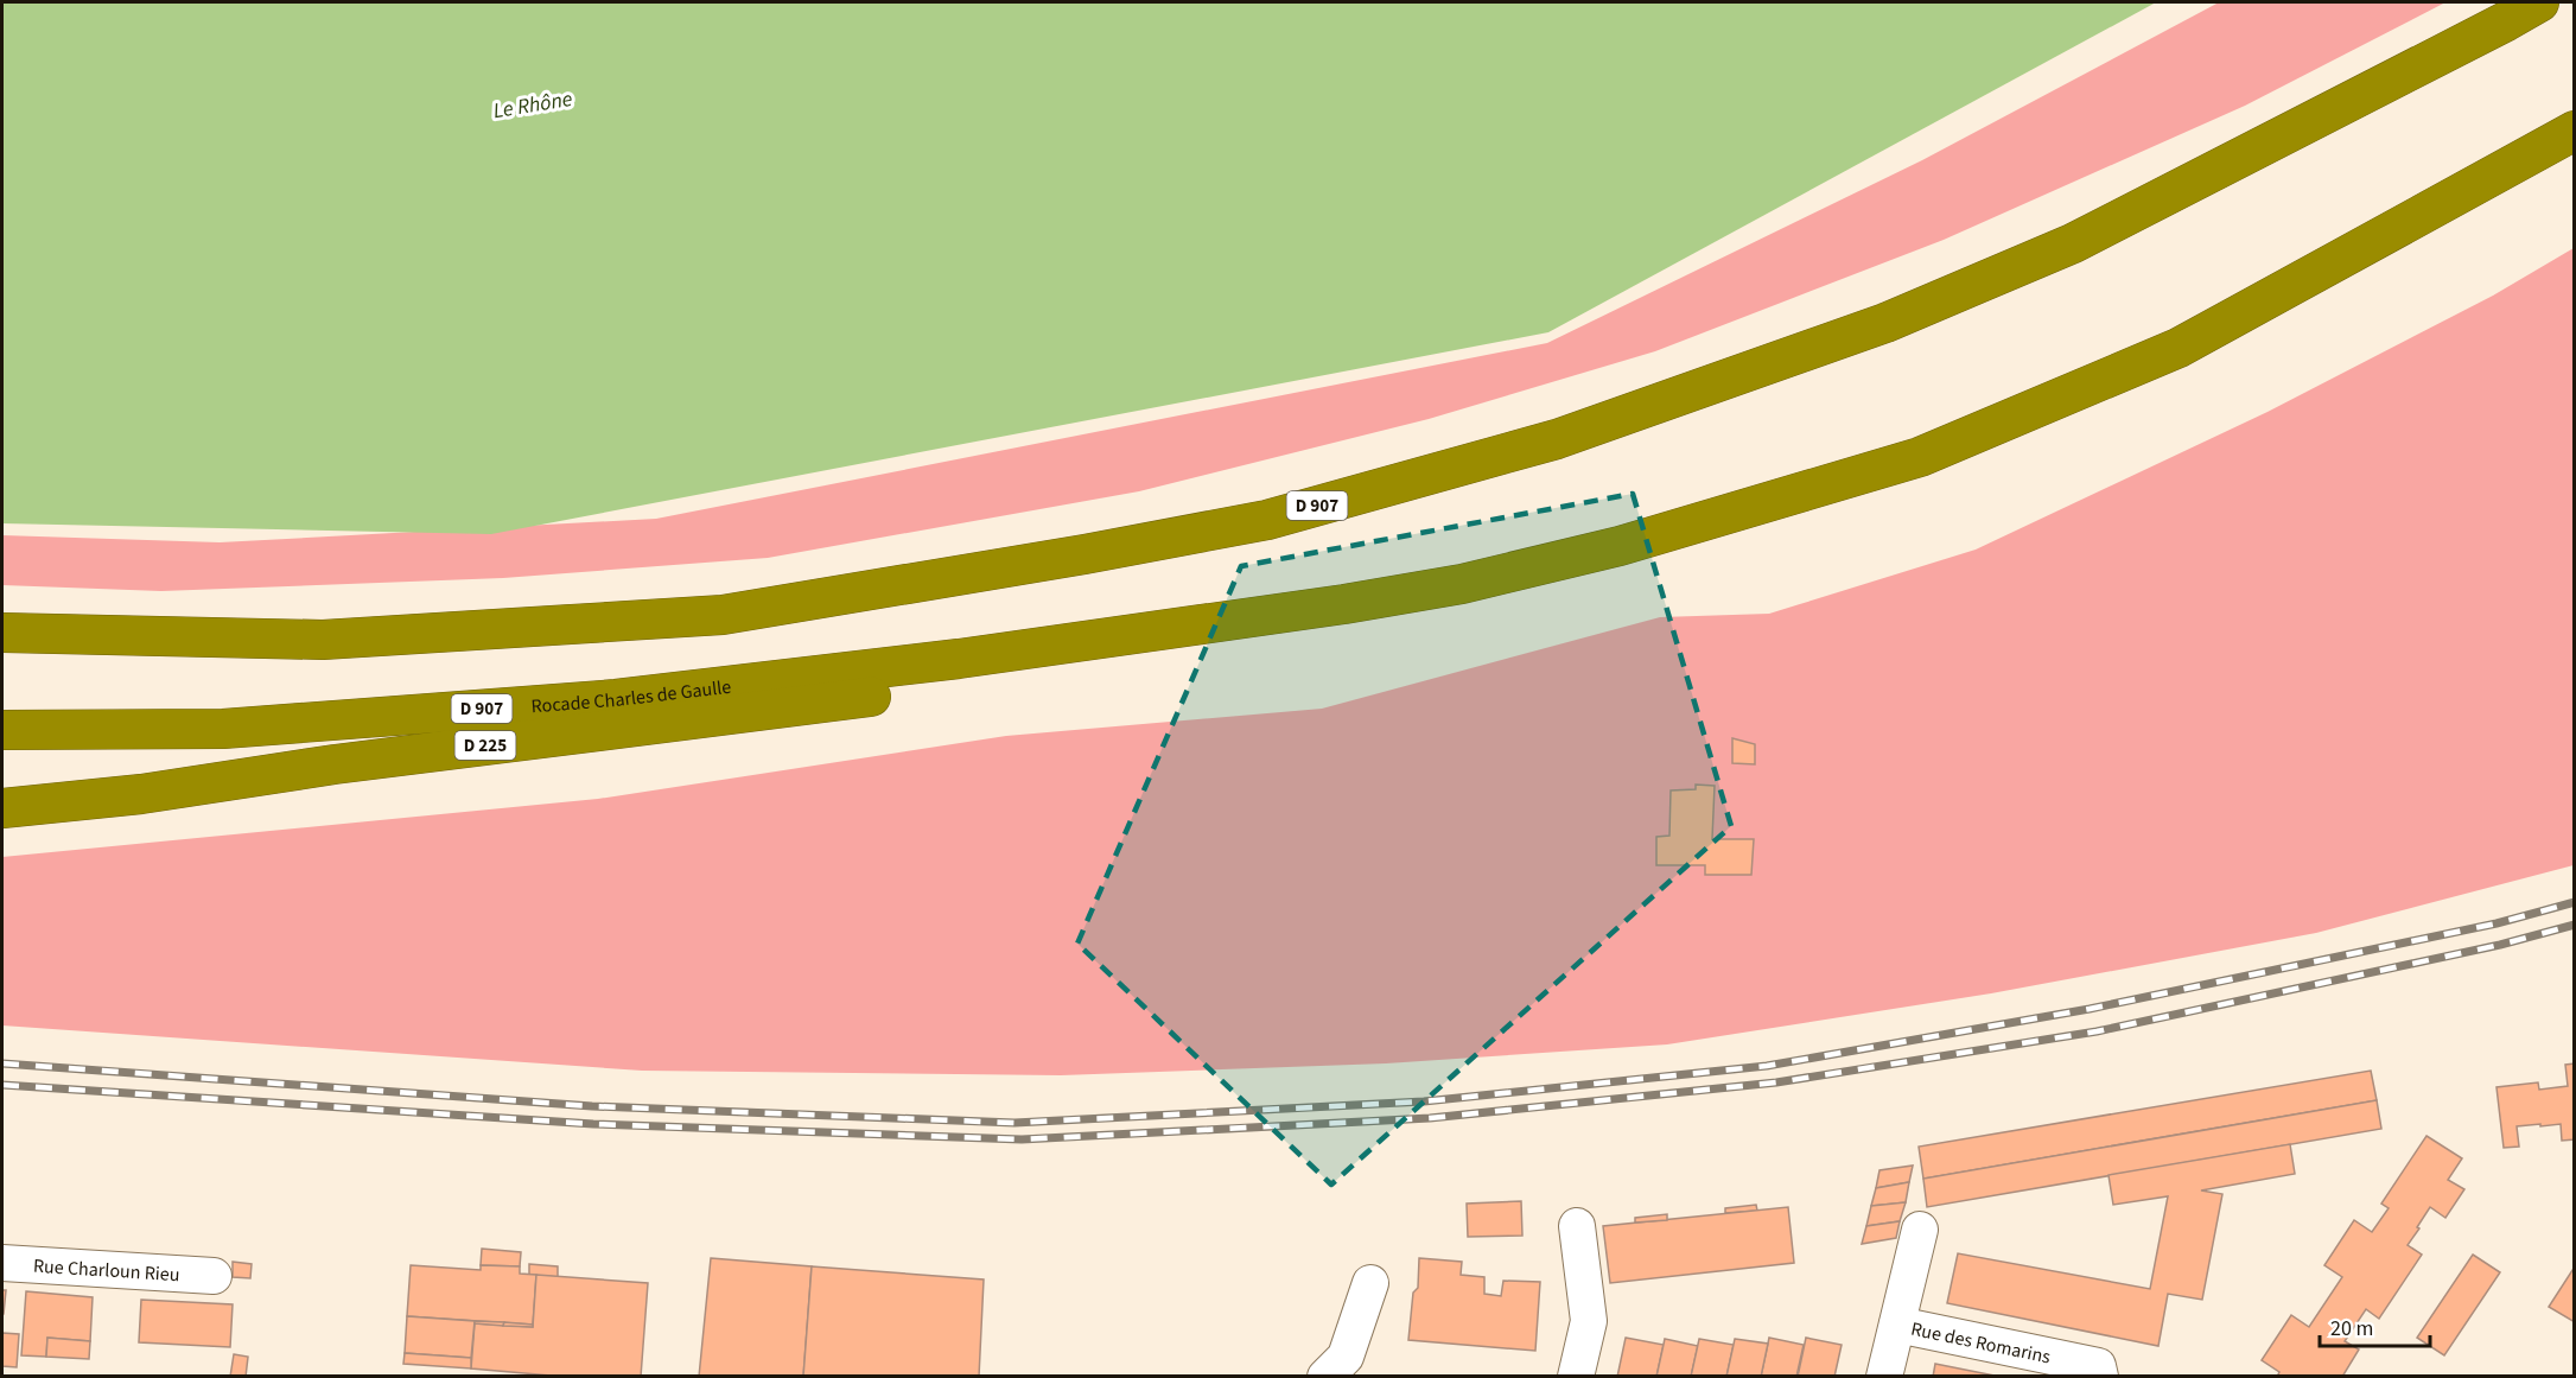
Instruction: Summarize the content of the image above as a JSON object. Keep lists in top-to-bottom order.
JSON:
{
  "streets": {
    "highway": ["D 907", "Rocade Charles de Gaulle", "D 225"],
    "street": ["Rue Charloun Rieu", "Rue des Romarins"]
  },
  "crossings": [
    ["D 907", "Rocade Charles de Gaulle"],
    ["D 907", "D 225"],
    ["Rocade Charles de Gaulle", "D 225"]
  ],
  "water": ["Le Rhône"],
  "scale_bar": "20 m"
}
